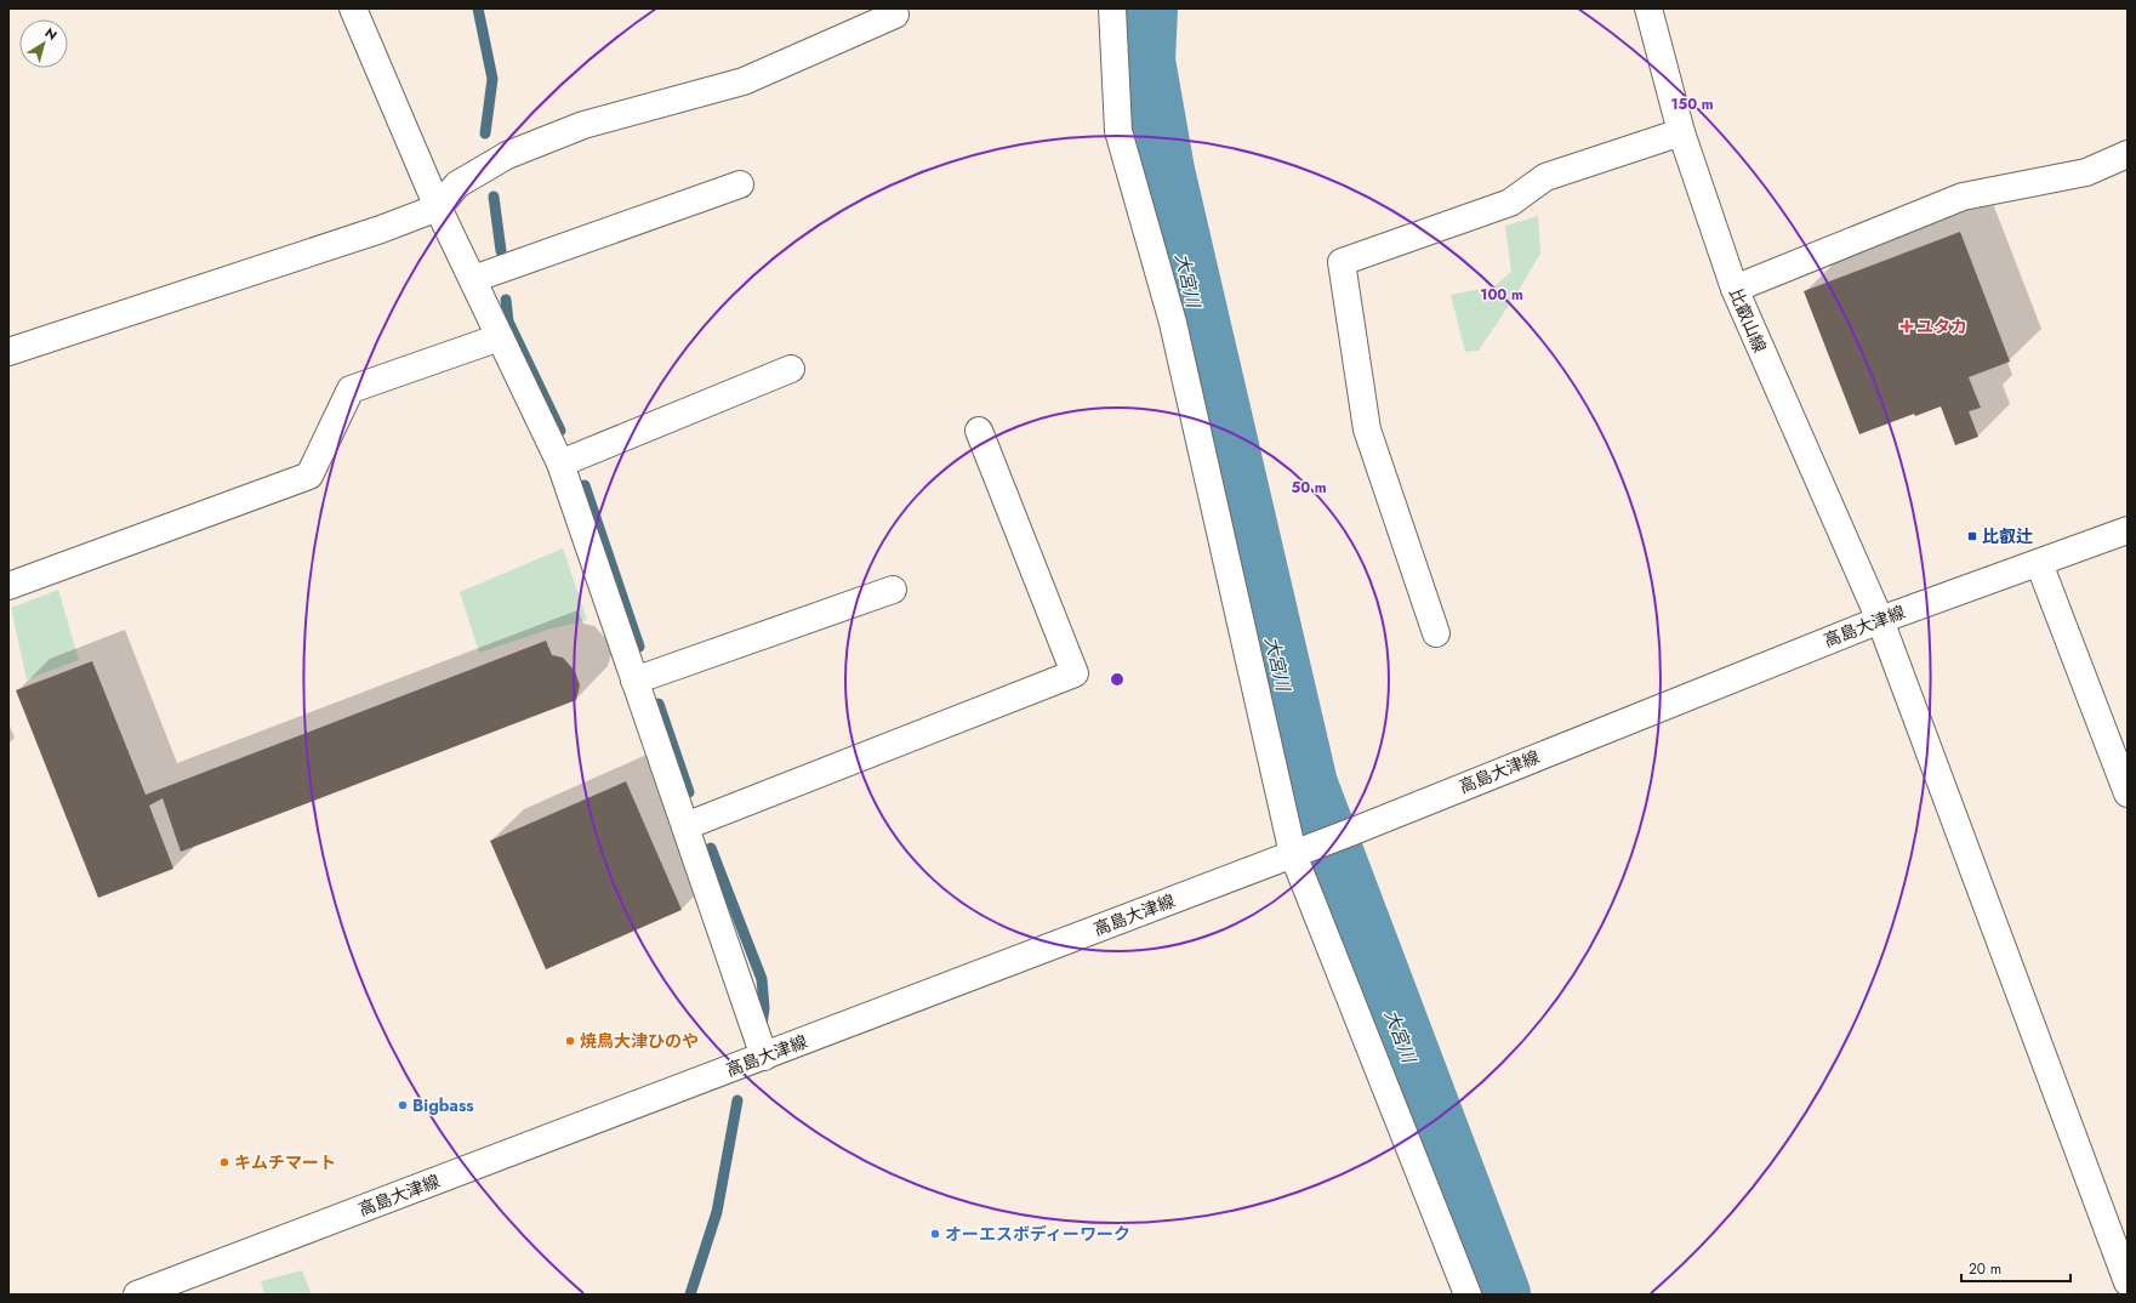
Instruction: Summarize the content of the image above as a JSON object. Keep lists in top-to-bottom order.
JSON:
{
  "streets": {
    "street": ["比叡山線", "高島大津線"]
  },
  "crossings": [
    ["比叡山線", "高島大津線"]
  ],
  "water": ["大宮川"],
  "places": {
    "health": ["ユタカ"],
    "transit": ["比叡辻"],
    "other": [
      "焼鳥大津ひのや",
      "Bigbass",
      "キムチマート",
      "オーエスボディーワーク"
    ]
  },
  "scale_bar": "20 m",
  "north": "top right",
  "rings": ["150 m", "100 m", "50 m"]
}
